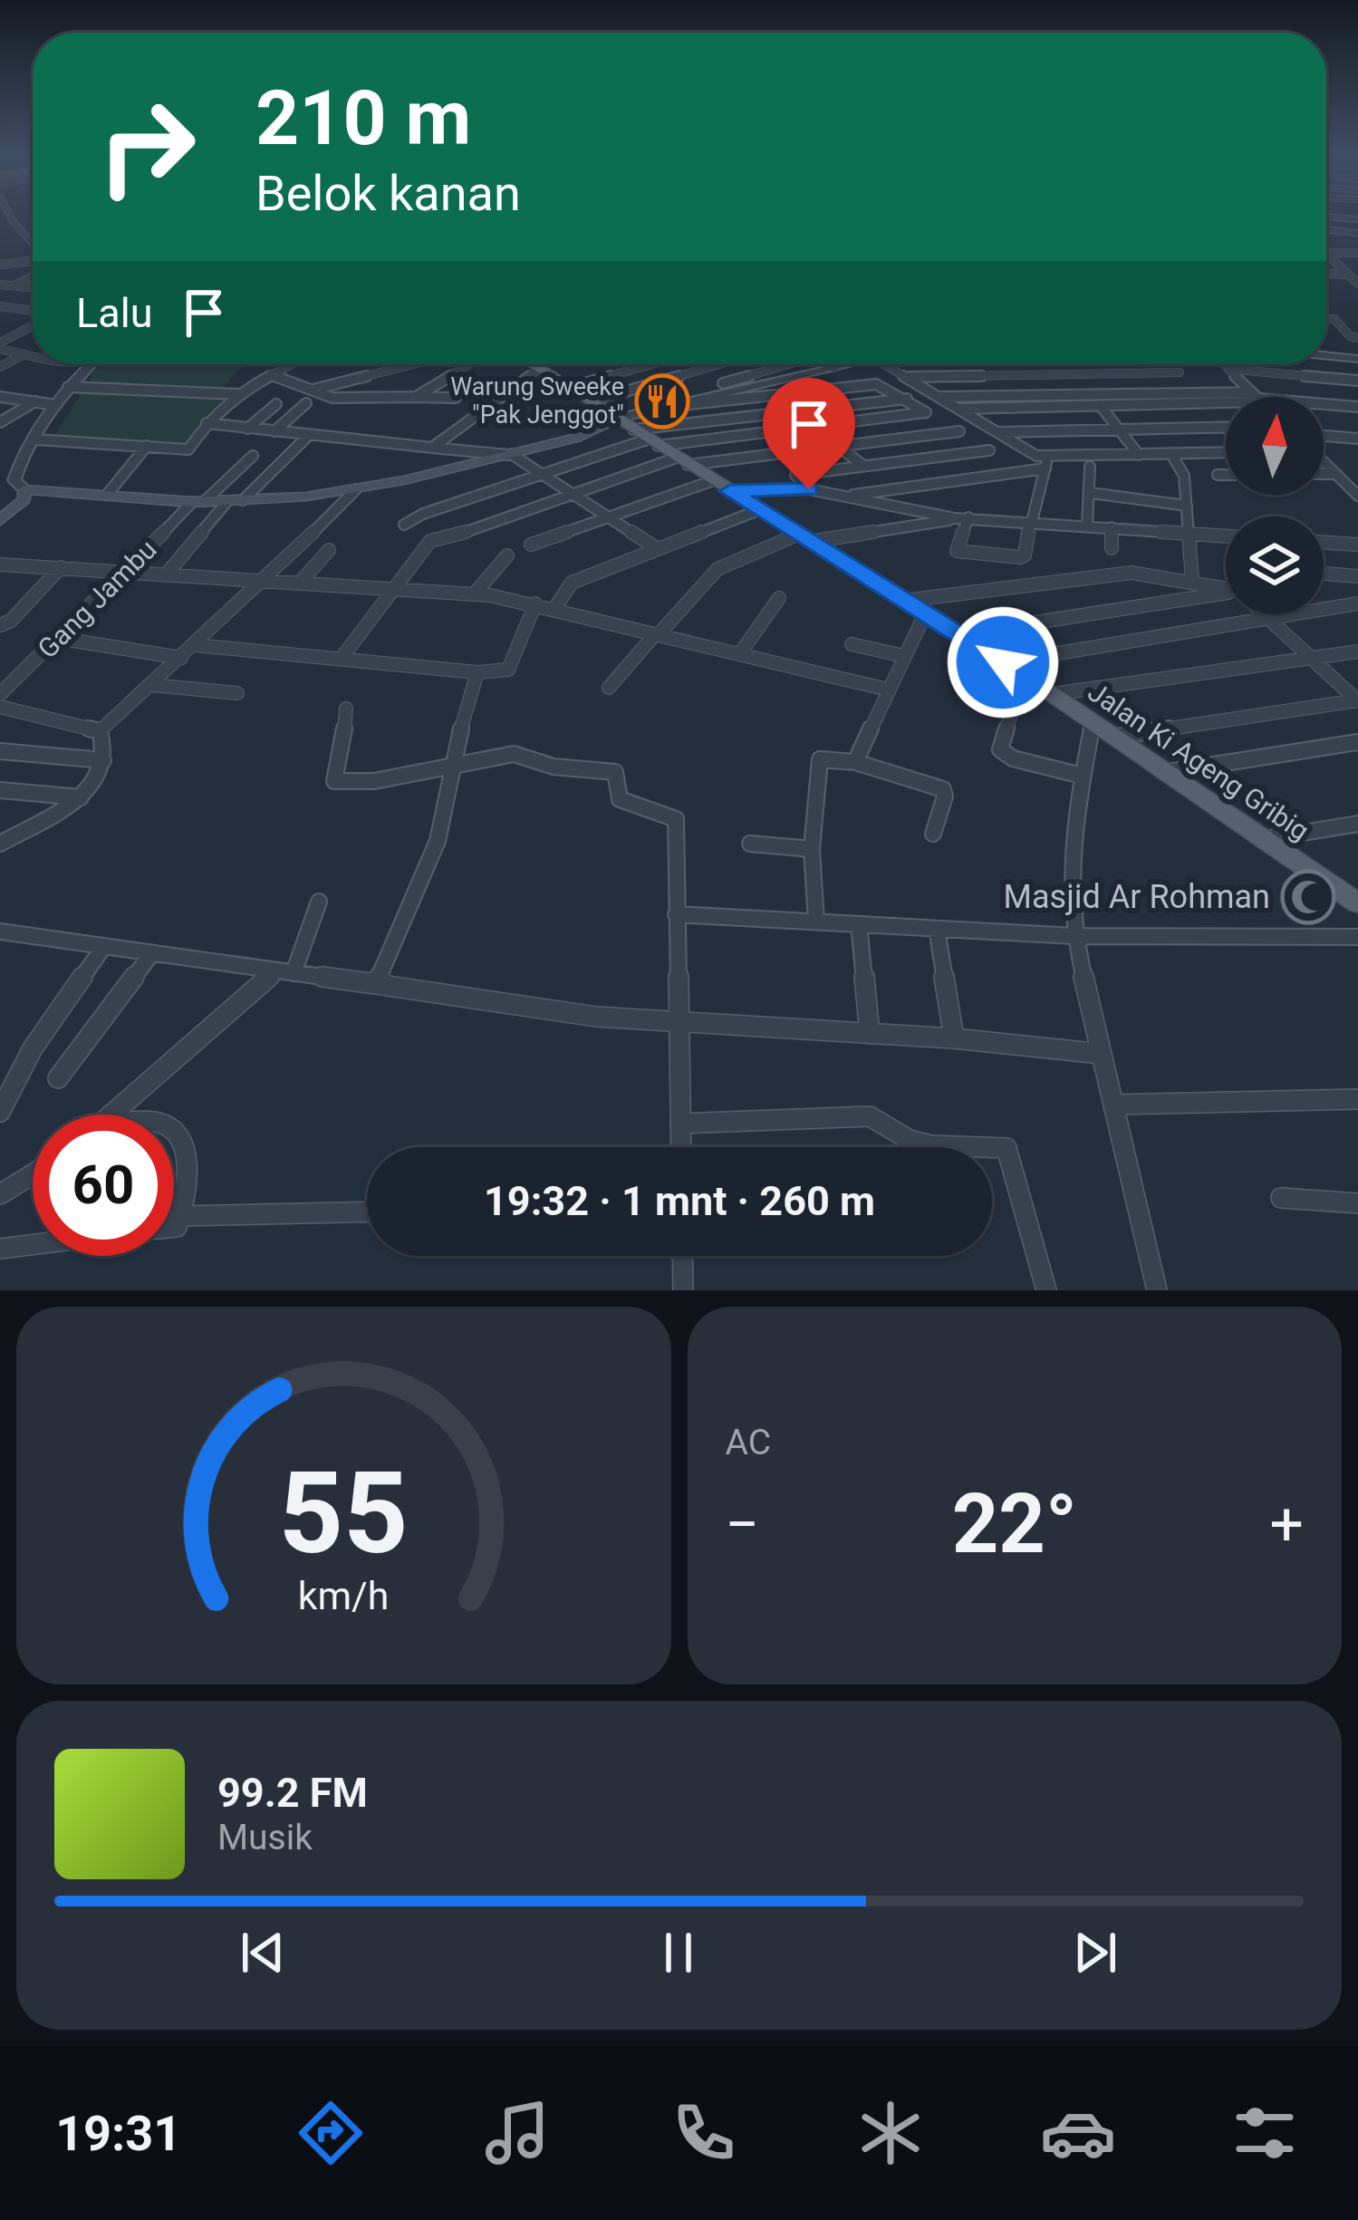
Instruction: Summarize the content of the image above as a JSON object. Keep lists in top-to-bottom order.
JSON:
{
  "streets": {
    "main road": ["Jalan Ki Ageng Gribig"],
    "street": ["Gang Jambu"]
  },
  "places": {
    "restaurant": ["Warung Sweeke \"Pak Jenggot\""],
    "mosque": ["Masjid Ar Rohman"]
  },
  "north": "top",
  "page": {
    "turn": ["210 m", "Belok kanan"],
    "then": "Lalu",
    "limit": "60",
    "trip": "19:32 · 1 mnt · 260 m",
    "tile": "AC",
    "heat": ["−", "22°", "+"],
    "song": ["99.2 FM", "Musik"],
    "tabs": "19:31",
    "gauge": ["55", "km/h"]
  }
}
